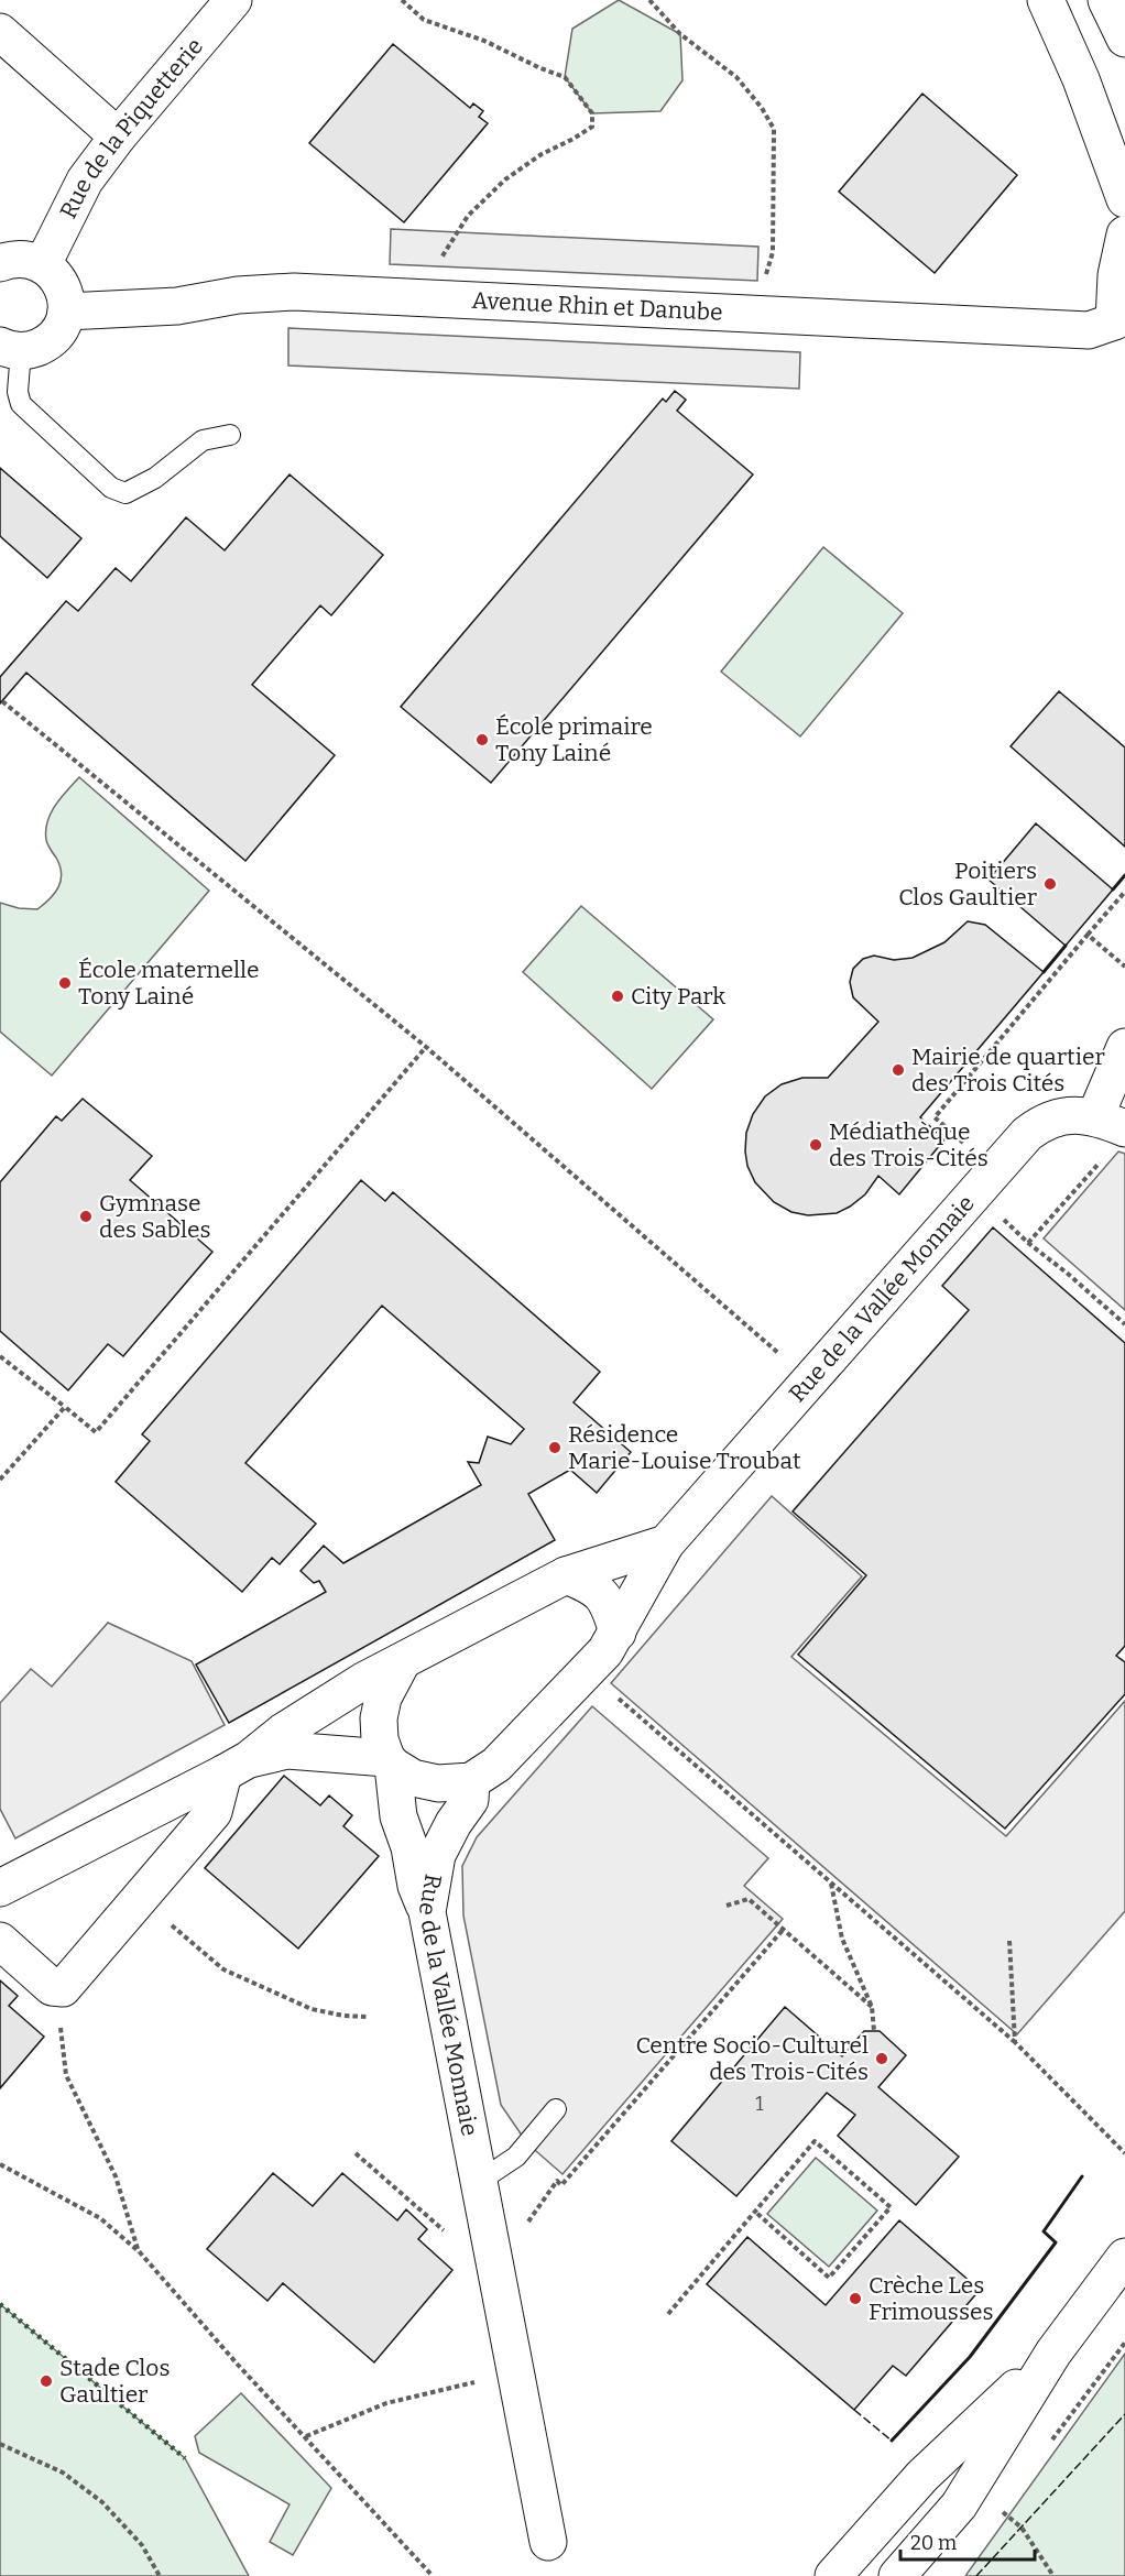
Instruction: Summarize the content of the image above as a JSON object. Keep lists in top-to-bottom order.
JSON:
{
  "streets": {
    "street": ["Rue de la Piquetterie", "Avenue Rhin et Danube", "Rue de la Vallée Monnaie"]
  },
  "places": [
    "École primaire Tony Lainé",
    "Poitiers Clos Gaultier",
    "École maternelle Tony Lainé",
    "City Park",
    "Mairie de quartier des Trois Cités",
    "Médiathèque des Trois-Cités",
    "Gymnase des Sables",
    "Résidence Marie-Louise Troubat",
    "Centre Socio-Culturel des Trois-Cités",
    "Crèche Les Frimousses",
    "Stade Clos Gaultier"
  ],
  "house_numbers": ["1"],
  "scale_bar": "20 m"
}
